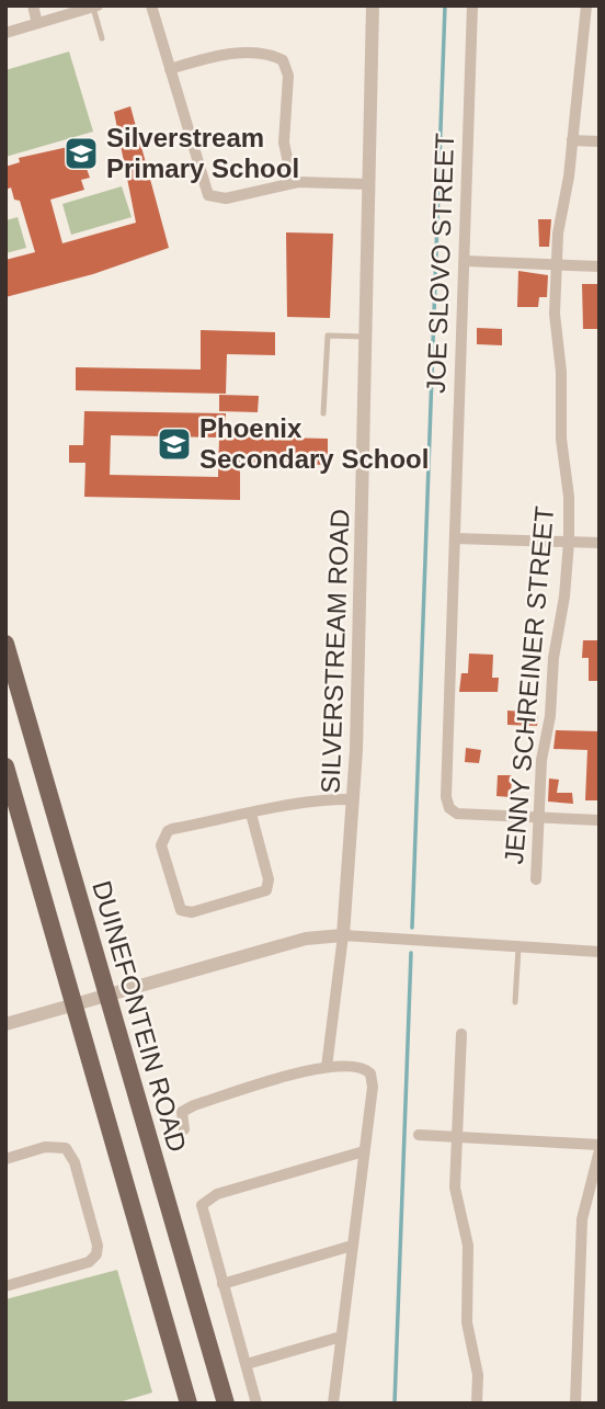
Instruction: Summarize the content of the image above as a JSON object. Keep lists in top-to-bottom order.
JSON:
{
  "streets": {
    "main road": ["DUINEFONTEIN ROAD"],
    "street": ["JOE SLOVO STREET", "SILVERSTREAM ROAD", "JENNY SCHREINER STREET"]
  },
  "crossings": [
    ["JOE SLOVO STREET", "JENNY SCHREINER STREET"]
  ],
  "places": {
    "school or university": ["Silverstream Primary School", "Phoenix Secondary School"]
  }
}
